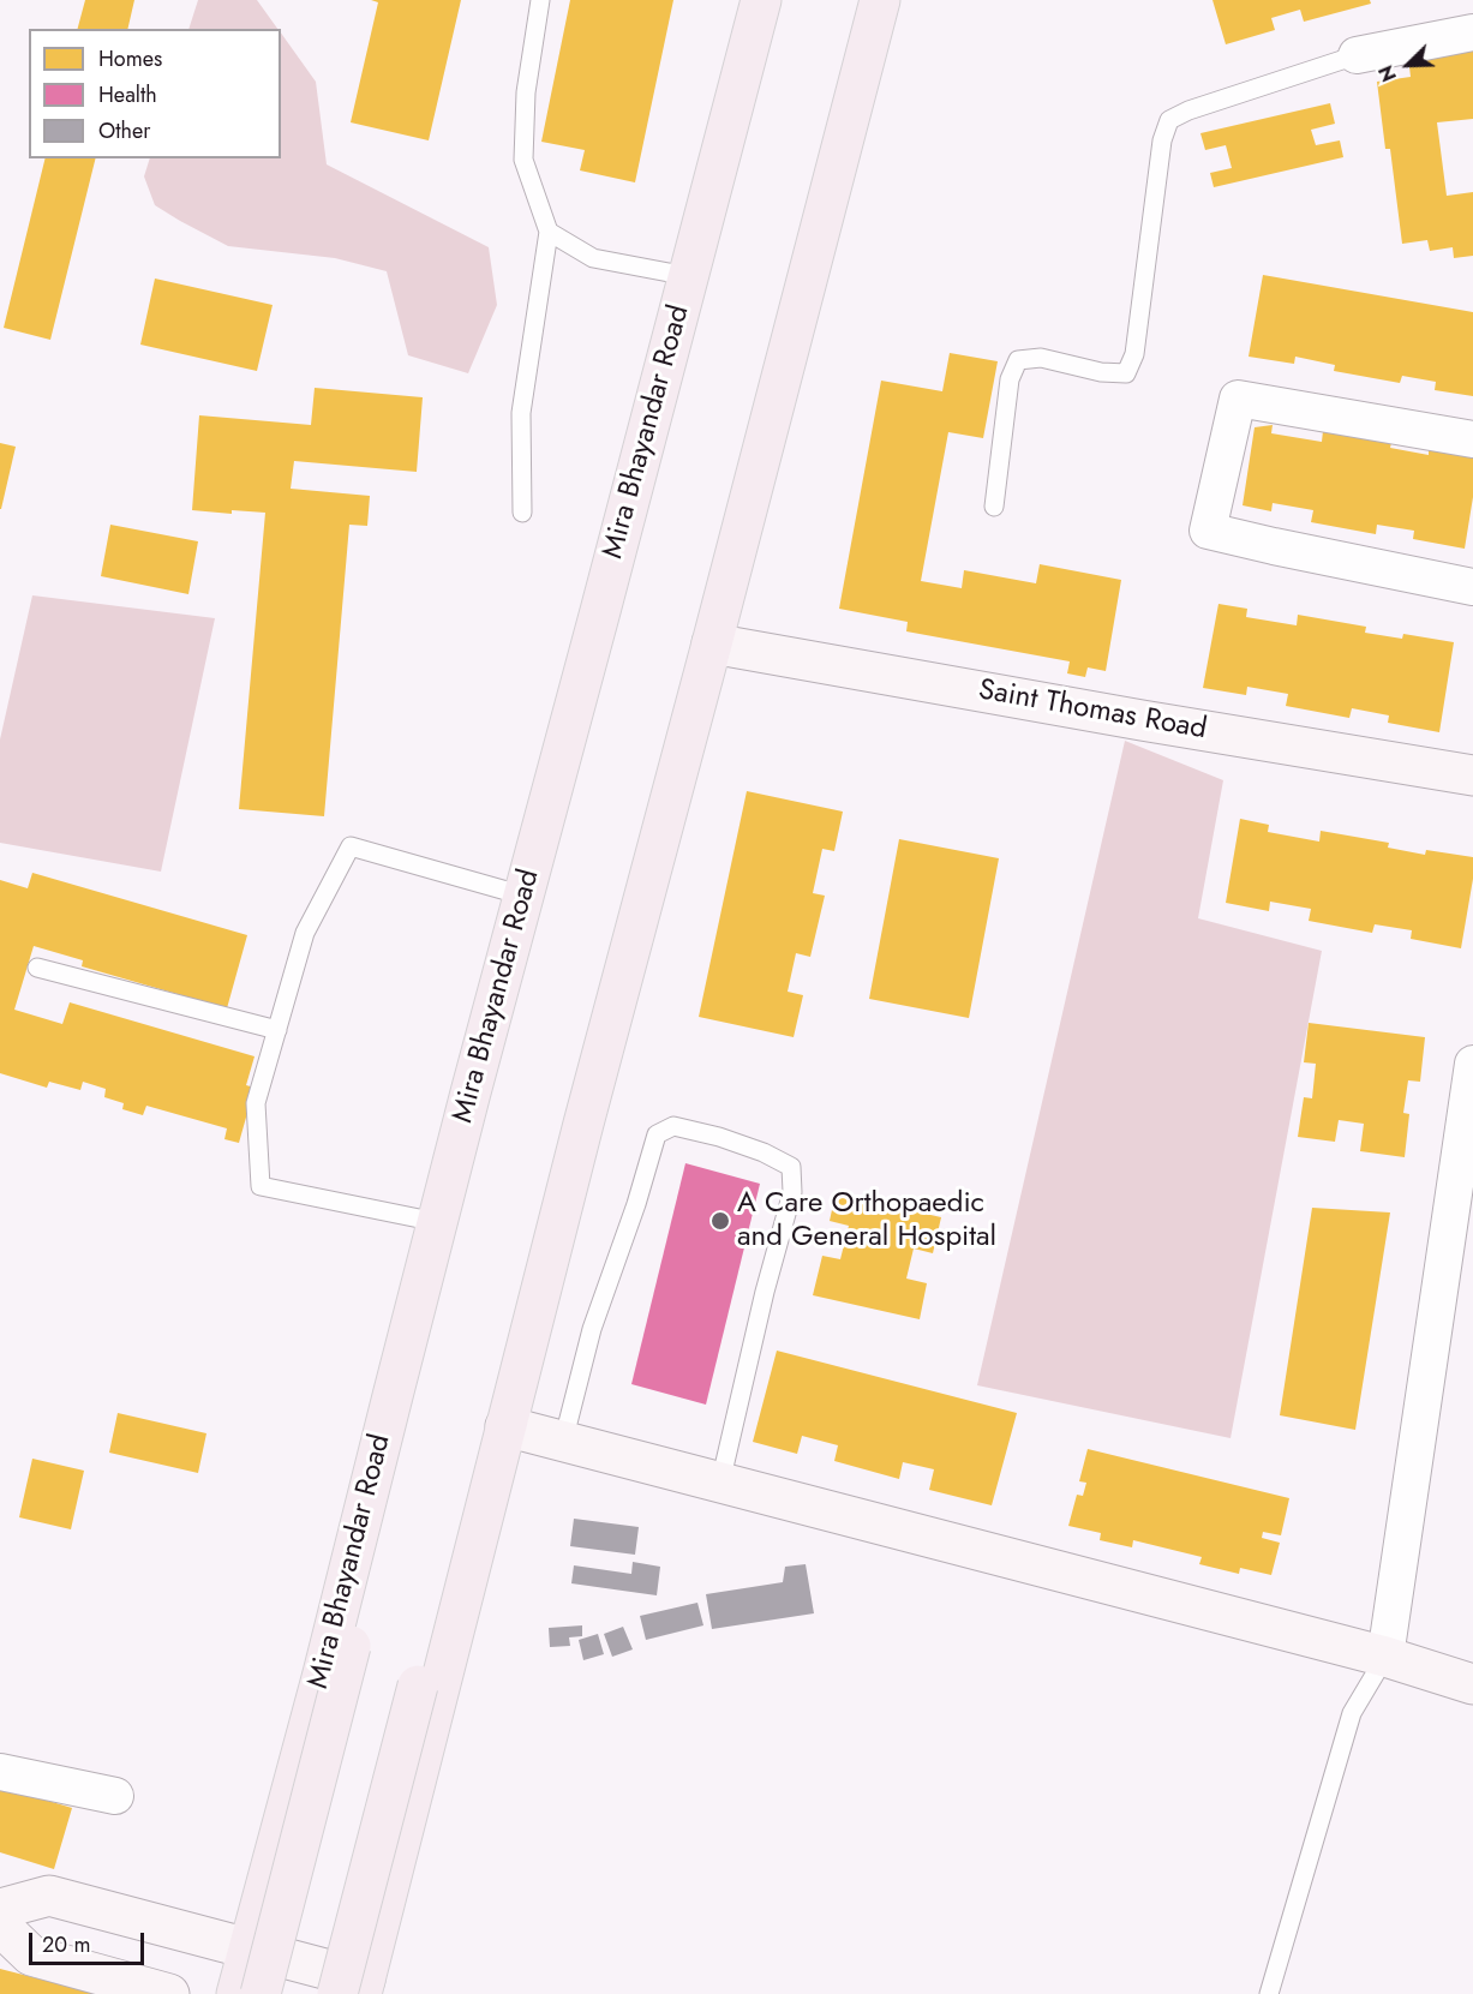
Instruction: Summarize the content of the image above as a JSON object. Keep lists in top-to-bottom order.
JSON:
{
  "streets": {
    "main road": ["Mira Bhayandar Road"],
    "street": ["Saint Thomas Road"]
  },
  "places": ["A Care Orthopaedic and General Hospital"],
  "legend": ["Homes", "Health", "Other"],
  "scale_bar": "20 m",
  "north": "bottom left"
}
